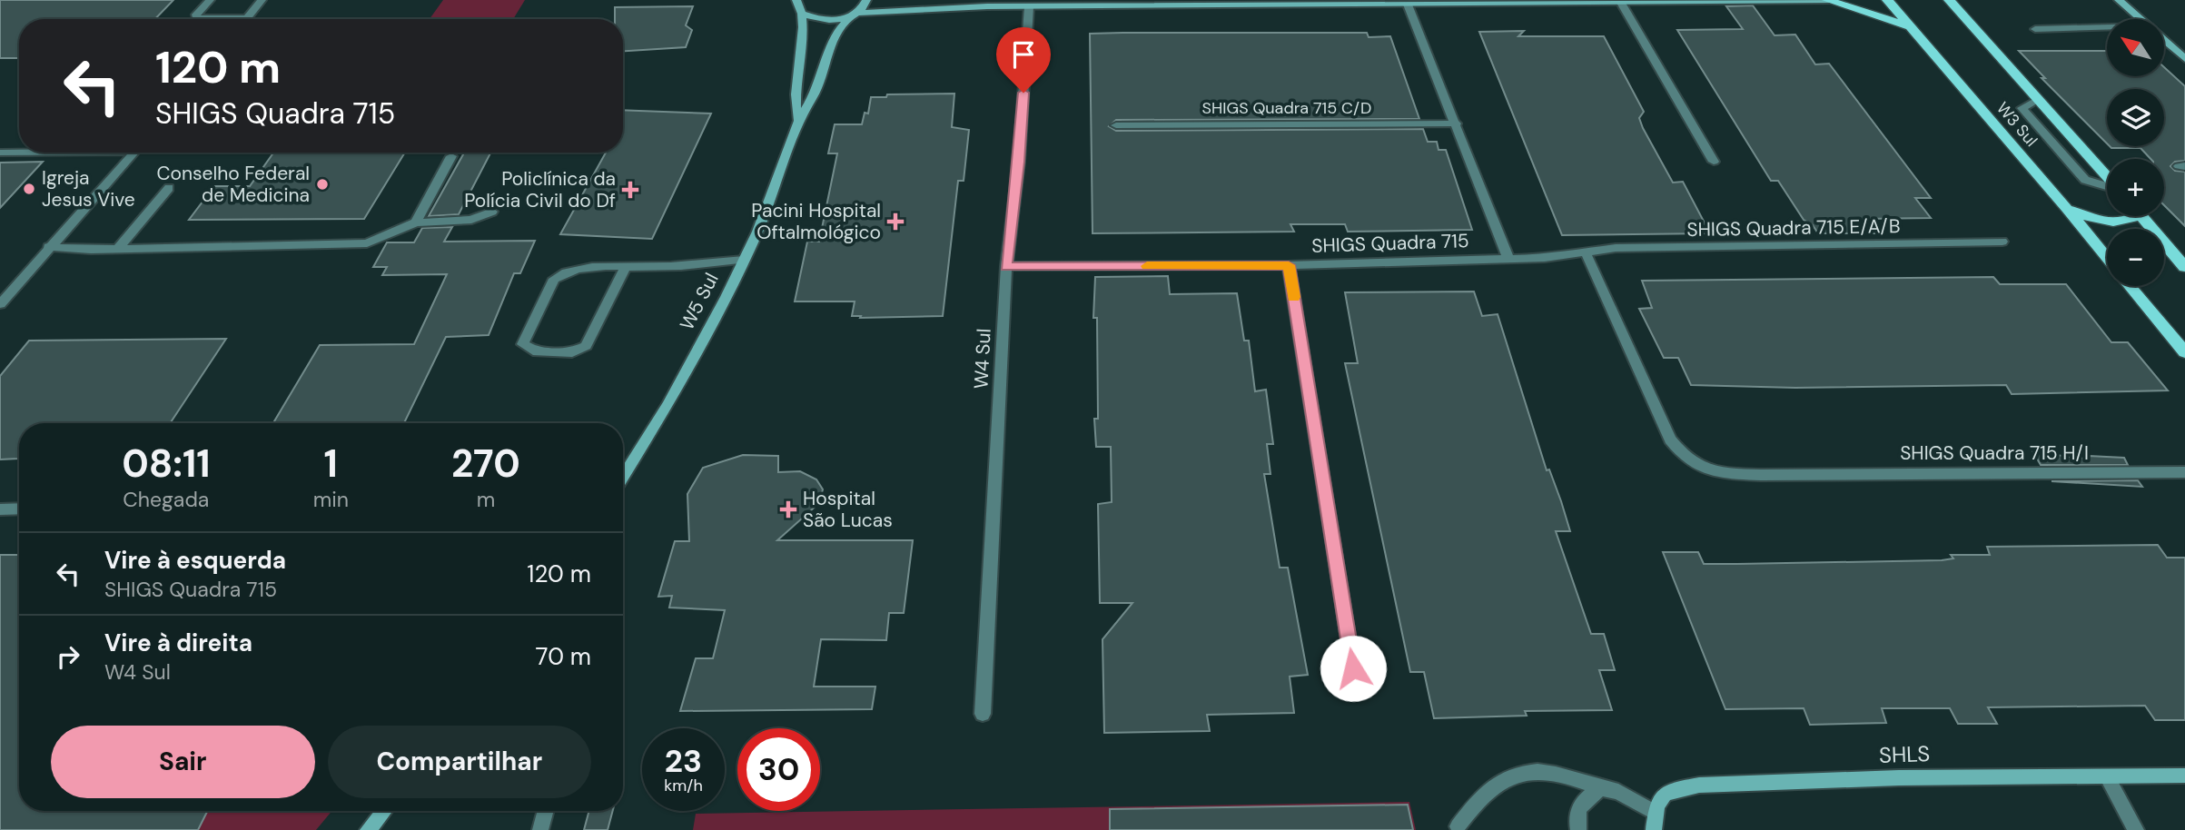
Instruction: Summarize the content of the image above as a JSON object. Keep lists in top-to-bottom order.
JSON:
{
  "streets": {
    "main road": ["W3 Sul", "W5 Sul", "SHLS"],
    "street": [
      "SHIGS Quadra 715 C/D",
      "SHIGS Quadra 715 E/A/B",
      "SHIGS Quadra 715",
      "W4 Sul",
      "SHIGS Quadra 715 H/I"
    ]
  },
  "crossings": [
    ["SHIGS Quadra 715 C/D", "SHIGS Quadra 715"],
    ["SHIGS Quadra 715 E/A/B", "SHIGS Quadra 715"],
    ["SHIGS Quadra 715 E/A/B", "SHIGS Quadra 715 H/I"],
    ["SHIGS Quadra 715", "W4 Sul"],
    ["SHIGS Quadra 715", "SHIGS Quadra 715 H/I"]
  ],
  "places": {
    "other": ["Conselho Federal de Medicina", "Igreja Jesus Vive"],
    "health": ["Policlínica da Polícia Civil do Df", "Pacini Hospital Oftalmológico", "Hospital São Lucas"]
  },
  "north": "top left",
  "page": {
    "map_buttons": ["+", "−"],
    "turn": ["120 m", "SHIGS Quadra 715"],
    "eta": [
      "08:11",
      "Chegada",
      "1",
      "min",
      "270",
      "m"
    ],
    "list": [
      {
        "name": "Vire à esquerda",
        "note": "SHIGS Quadra 715",
        "value": "120 m"
      },
      {
        "name": "Vire à direita",
        "note": "W4 Sul",
        "value": "70 m"
      }
    ],
    "buttons": ["Sair", "Compartilhar"],
    "speed": "23 km/h",
    "limit": "30"
  }
}
